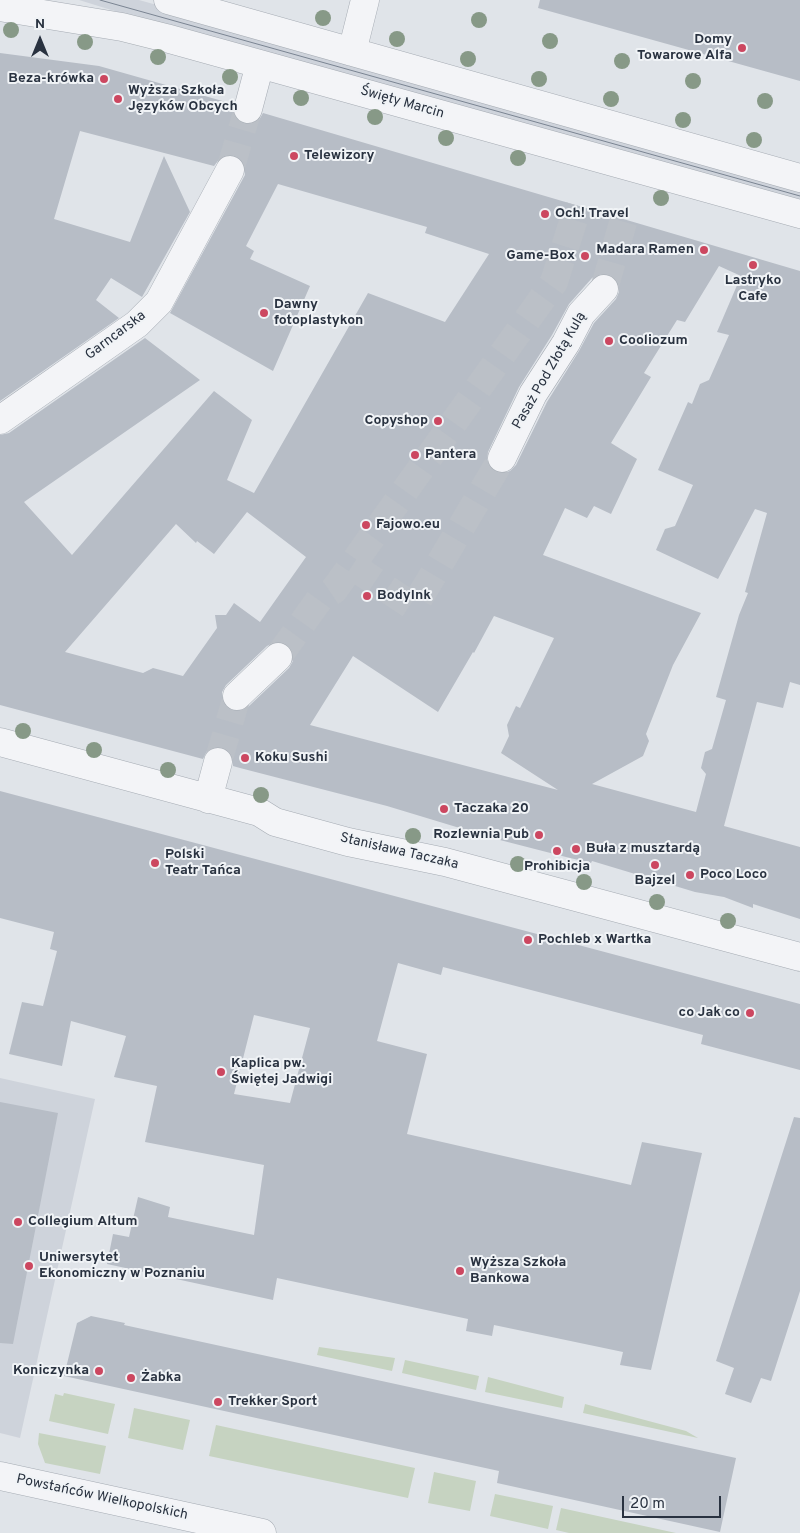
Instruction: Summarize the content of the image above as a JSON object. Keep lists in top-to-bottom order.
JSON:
{
  "streets": {
    "street": [
      "Święty Marcin",
      "Garncarska",
      "Pasaż Pod Złotą Kulą",
      "Stanisława Taczaka",
      "Powstańców Wielkopolskich"
    ]
  },
  "places": [
    "Domy Towarowe Alfa",
    "Beza-krówka",
    "Wyższa Szkoła Języków Obcych",
    "Telewizory",
    "Och! Travel",
    "Madara Ramen",
    "Game-Box",
    "Lastryko Cafe",
    "Dawny fotoplastykon",
    "Cooliozum",
    "Copyshop",
    "Pantera",
    "Fajowo.eu",
    "BodyInk",
    "Koku Sushi",
    "Taczaka 20",
    "Rozlewnia Pub",
    "Buła z musztardą",
    "Prohibicja",
    "Polski Teatr Tańca",
    "Bajzel",
    "Poco Loco",
    "Pochleb x Wartka",
    "co Jak co",
    "Kaplica pw. Świętej Jadwigi",
    "Collegium Altum",
    "Uniwersytet Ekonomiczny w Poznaniu",
    "Wyższa Szkoła Bankowa",
    "Koniczynka",
    "Żabka",
    "Trekker Sport"
  ],
  "scale_bar": "20 m",
  "north": "top"
}
